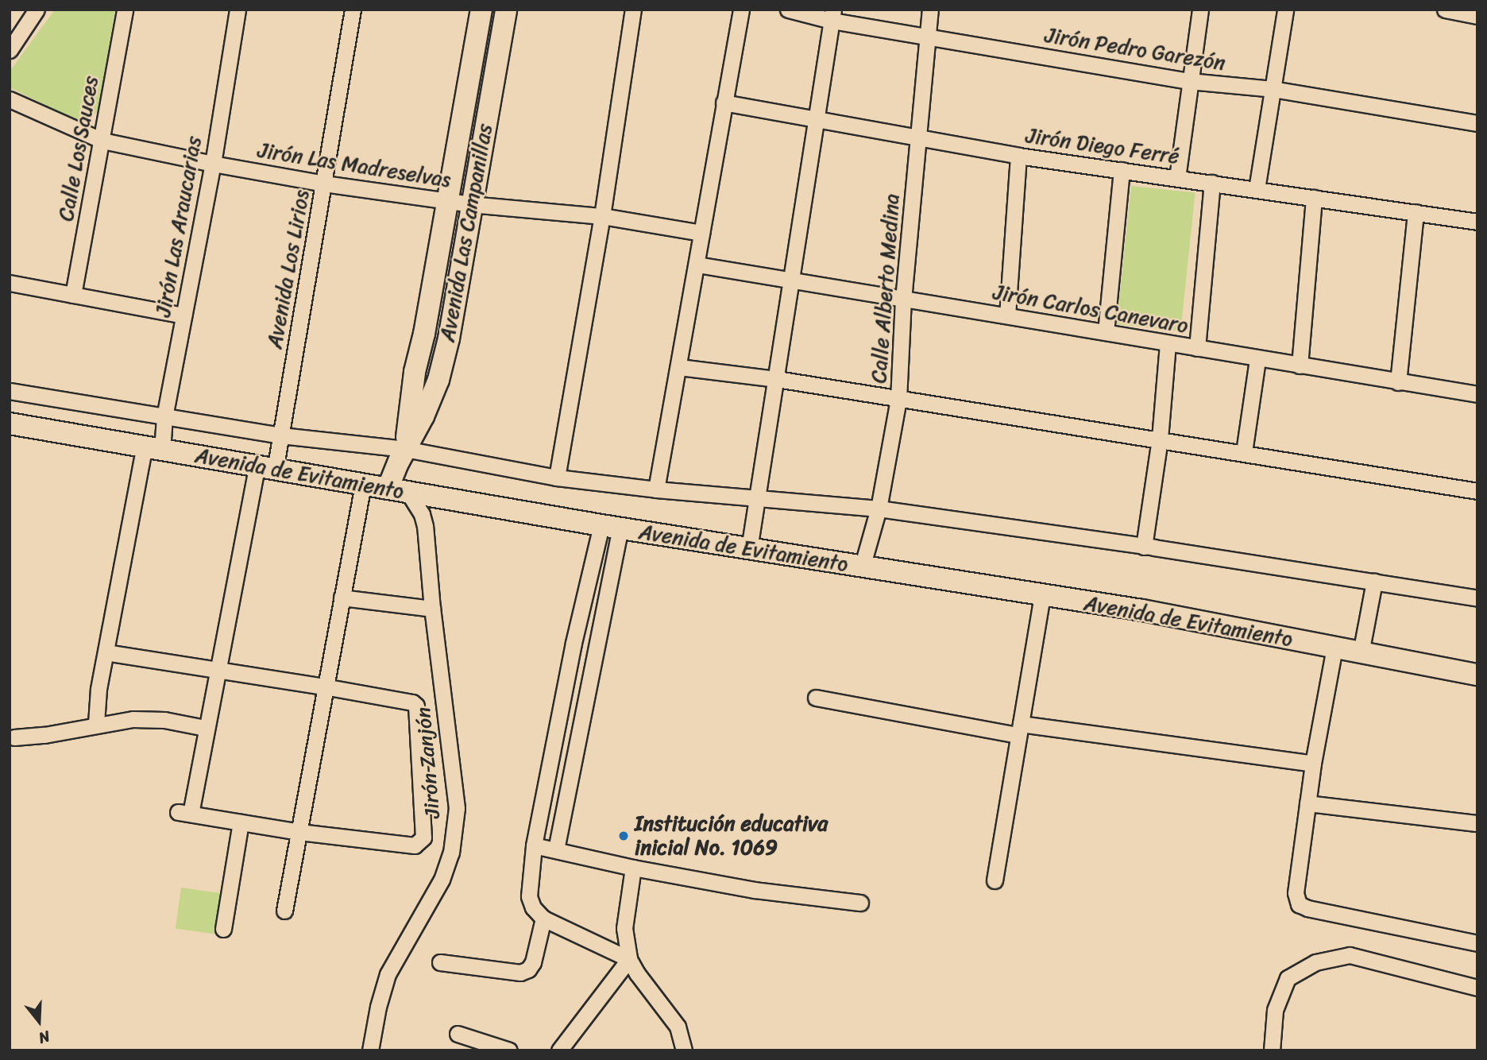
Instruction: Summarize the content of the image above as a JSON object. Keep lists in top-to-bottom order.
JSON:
{
  "streets": {
    "street": [
      "Jirón Pedro Garezón",
      "Jirón Diego Ferré",
      "Calle Los Sauces",
      "Jirón Las Madreselvas",
      "Jirón Las Araucarias",
      "Avenida Las Campanillas",
      "Avenida Los Lirios",
      "Calle Alberto Medina",
      "Jirón Carlos Canevaro",
      "Avenida de Evitamiento",
      "Jirón Zanjón"
    ]
  },
  "crossings": [
    ["Jirón Pedro Garezón", "Calle Alberto Medina"],
    ["Jirón Diego Ferré", "Calle Alberto Medina"],
    ["Calle Los Sauces", "Jirón Las Madreselvas"],
    ["Jirón Las Madreselvas", "Jirón Las Araucarias"],
    ["Jirón Las Madreselvas", "Avenida Las Campanillas"],
    ["Jirón Las Madreselvas", "Avenida Los Lirios"],
    ["Jirón Las Araucarias", "Avenida de Evitamiento"],
    ["Avenida Las Campanillas", "Avenida de Evitamiento"],
    ["Avenida Los Lirios", "Avenida de Evitamiento"],
    ["Calle Alberto Medina", "Jirón Carlos Canevaro"],
    ["Calle Alberto Medina", "Avenida de Evitamiento"],
    ["Avenida de Evitamiento", "Jirón Zanjón"]
  ],
  "places": ["Institución educativa inicial No. 1069"],
  "north": "bottom"
}
